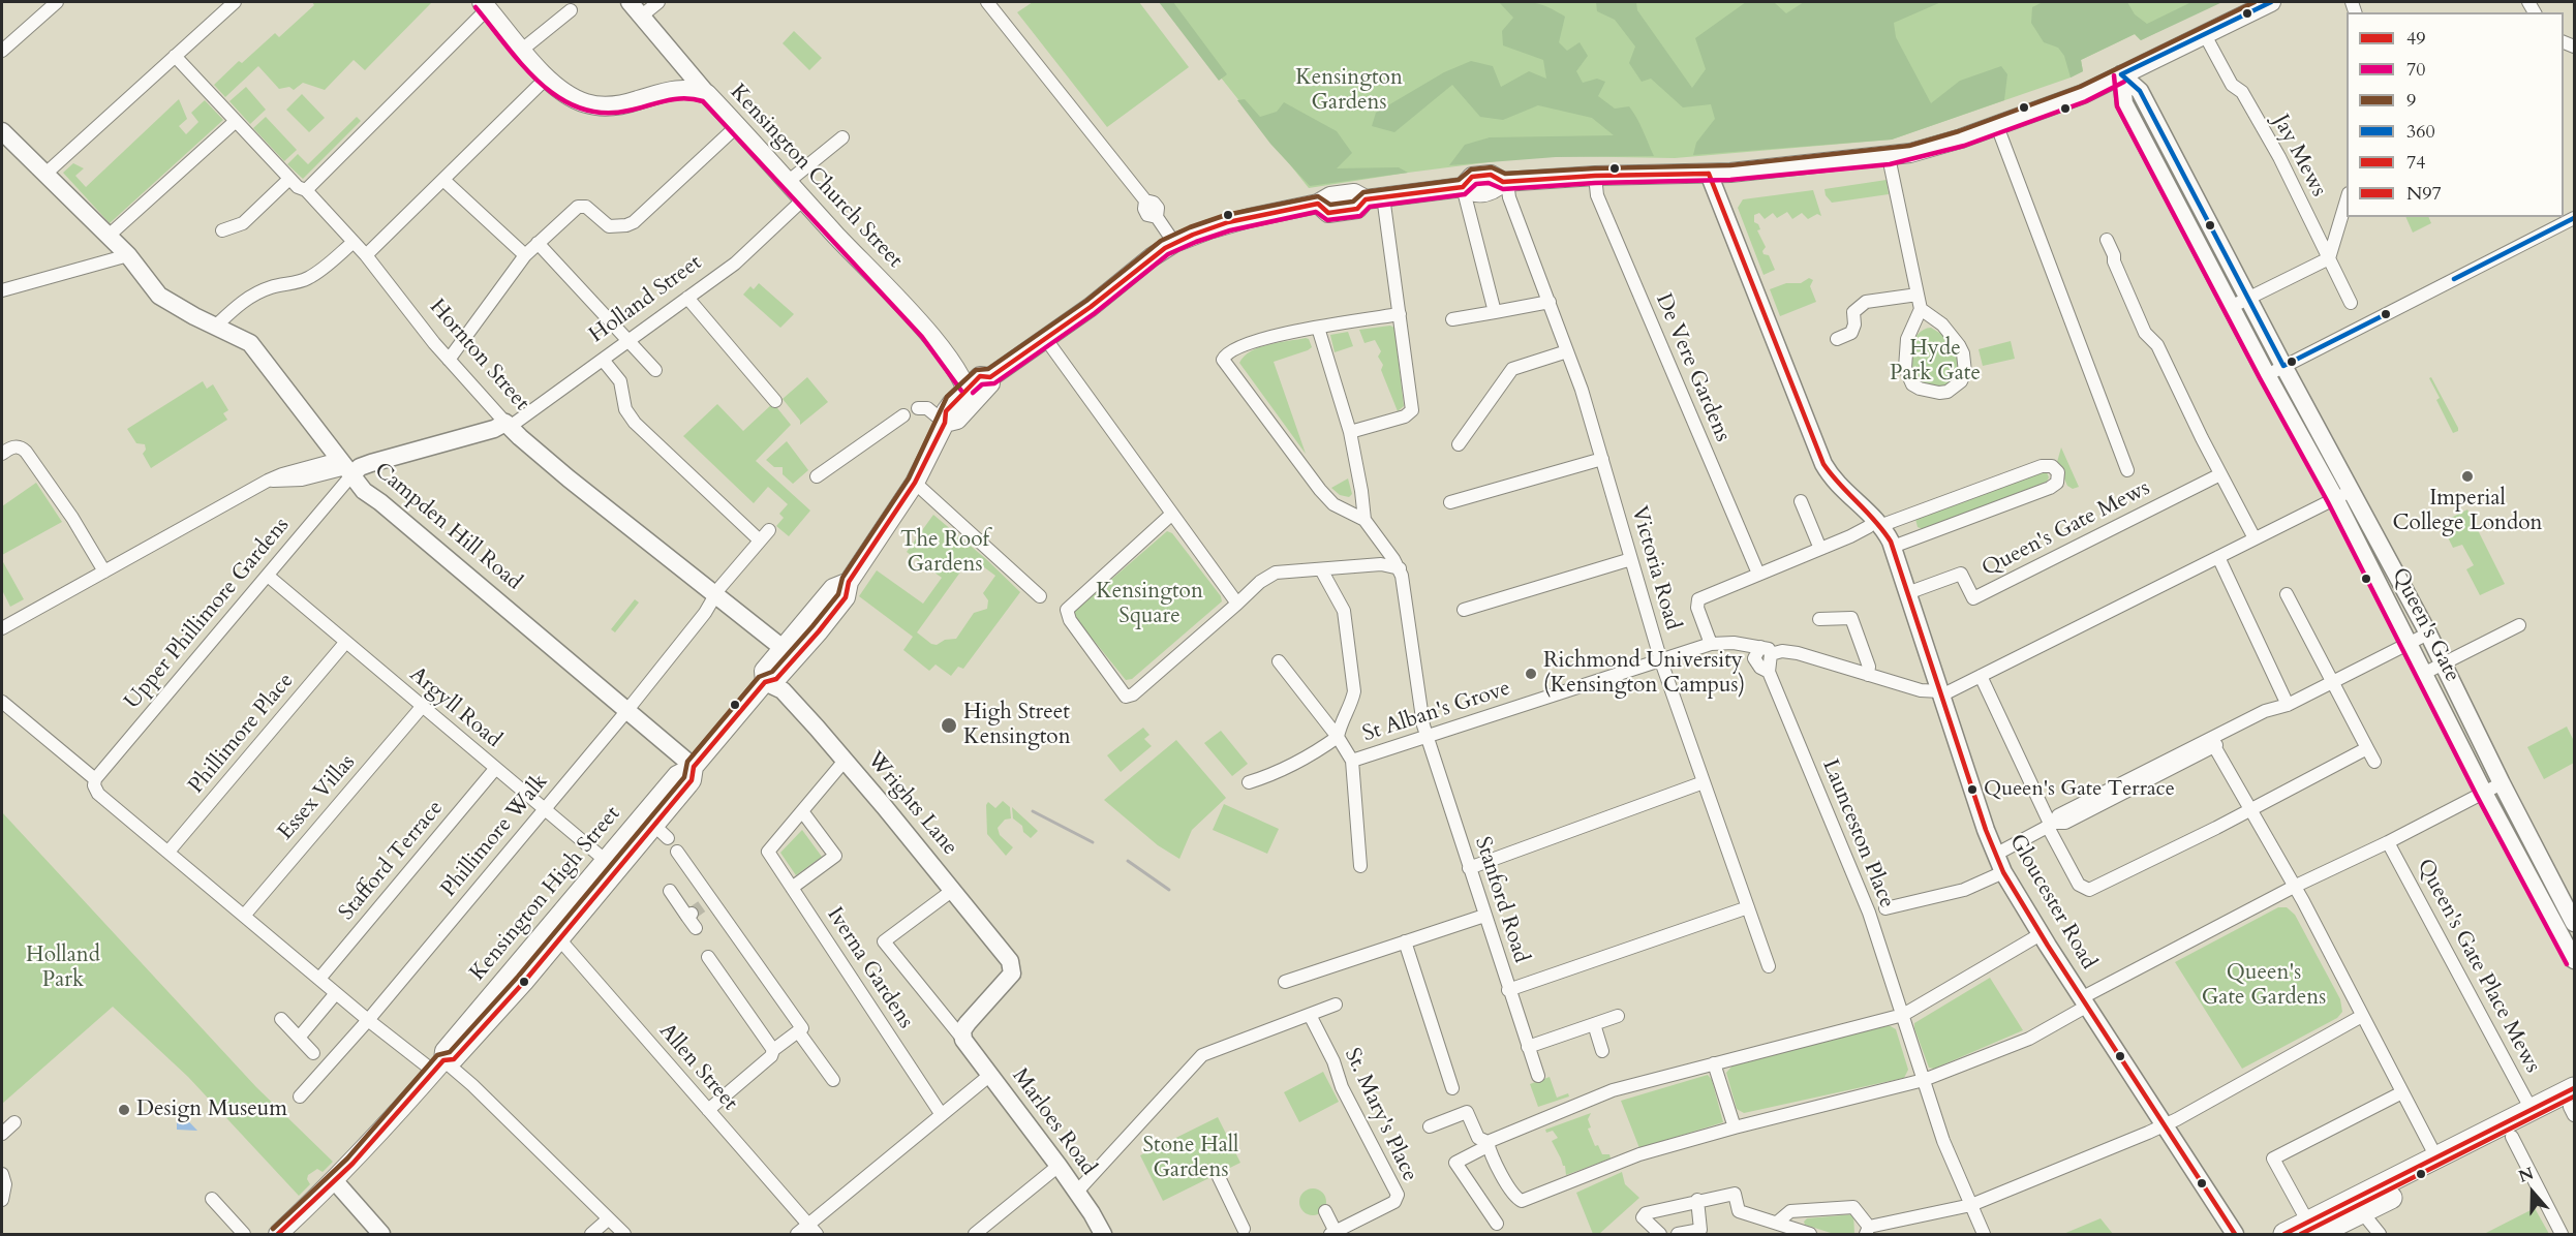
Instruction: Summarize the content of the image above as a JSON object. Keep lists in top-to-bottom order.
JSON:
{
  "streets": {
    "main road": ["Kensington Church Street", "Kensington High Street"],
    "street": [
      "Jay Mews",
      "Holland Street",
      "Hornton Street",
      "De Vere Gardens",
      "Campden Hill Road",
      "Queen's Gate Mews",
      "Victoria Road",
      "Upper Phillimore Gardens",
      "Queen's Gate",
      "Argyll Road",
      "St Alban's Grove",
      "Phillimore Place",
      "Essex Villas",
      "Wrights Lane",
      "Launceston Place",
      "Phillimore Walk",
      "Stafford Terrace",
      "Stanford Road",
      "Gloucester Road",
      "Queen's Gate Place Mews",
      "Iverna Gardens",
      "Allen Street",
      "St. Mary's Place",
      "Marloes Road"
    ]
  },
  "crossings": [
    ["Kensington Church Street", "Holland Street"],
    ["Kensington Church Street", "Kensington High Street"],
    ["Holland Street", "Hornton Street"],
    ["Holland Street", "Campden Hill Road"],
    ["Holland Street", "Upper Phillimore Gardens"],
    ["Hornton Street", "Phillimore Walk"],
    ["Hornton Street", "Kensington High Street"],
    ["Campden Hill Road", "Upper Phillimore Gardens"],
    ["Campden Hill Road", "Phillimore Walk"],
    ["Campden Hill Road", "Kensington High Street"],
    ["Queen's Gate Mews", "Gloucester Road"],
    ["Victoria Road", "St Alban's Grove"],
    ["Upper Phillimore Gardens", "Argyll Road"],
    ["Argyll Road", "Phillimore Place"],
    ["Argyll Road", "Essex Villas"],
    ["Argyll Road", "Phillimore Walk"],
    ["Argyll Road", "Stafford Terrace"],
    ["Argyll Road", "Kensington High Street"],
    ["St Alban's Grove", "Stanford Road"],
    ["Wrights Lane", "Kensington High Street"],
    ["Wrights Lane", "Marloes Road"],
    ["Kensington High Street", "Allen Street"]
  ],
  "parks": [
    "Kensington Gardens",
    "Hyde Park Gate",
    "The Roof Gardens",
    "Kensington Square",
    "Holland Park",
    "Queen's Gate Gardens",
    "Stone Hall Gardens"
  ],
  "places": [
    "Imperial College London",
    "Richmond University (Kensington Campus)",
    "High Street Kensington",
    "Queen's Gate Terrace",
    "Design Museum"
  ],
  "lines": [
    "transit line 9",
    "transit line 360",
    "transit line 70",
    "transit line 49",
    "transit line 74",
    "transit line N97"
  ],
  "legend": [
    "49",
    "70",
    "9",
    "360",
    "74",
    "N97"
  ],
  "north": "top"
}
